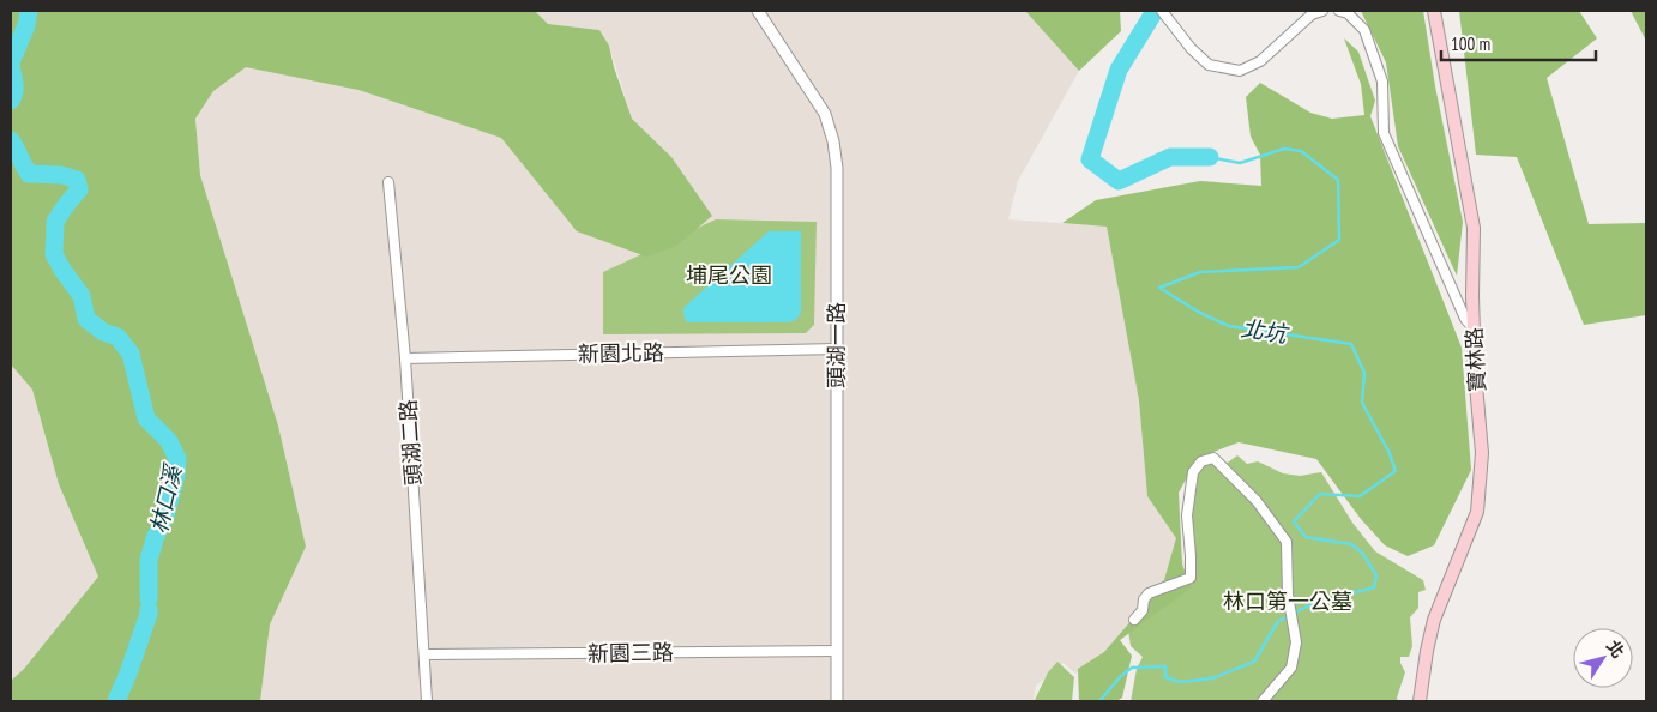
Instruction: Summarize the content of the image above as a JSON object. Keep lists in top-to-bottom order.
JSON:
{
  "streets": {
    "main road": ["寶林路"],
    "street": [
      "頭湖一路",
      "新園北路",
      "頭湖二路",
      "新園三路"
    ]
  },
  "crossings": [
    ["頭湖一路", "新園北路"],
    ["頭湖一路", "新園三路"],
    ["新園北路", "頭湖二路"],
    ["頭湖二路", "新園三路"]
  ],
  "water": ["北坑", "林口溪"],
  "parks": ["埔尾公園", "林口第一公墓"],
  "scale_bar": "100 m",
  "north": "top right"
}
